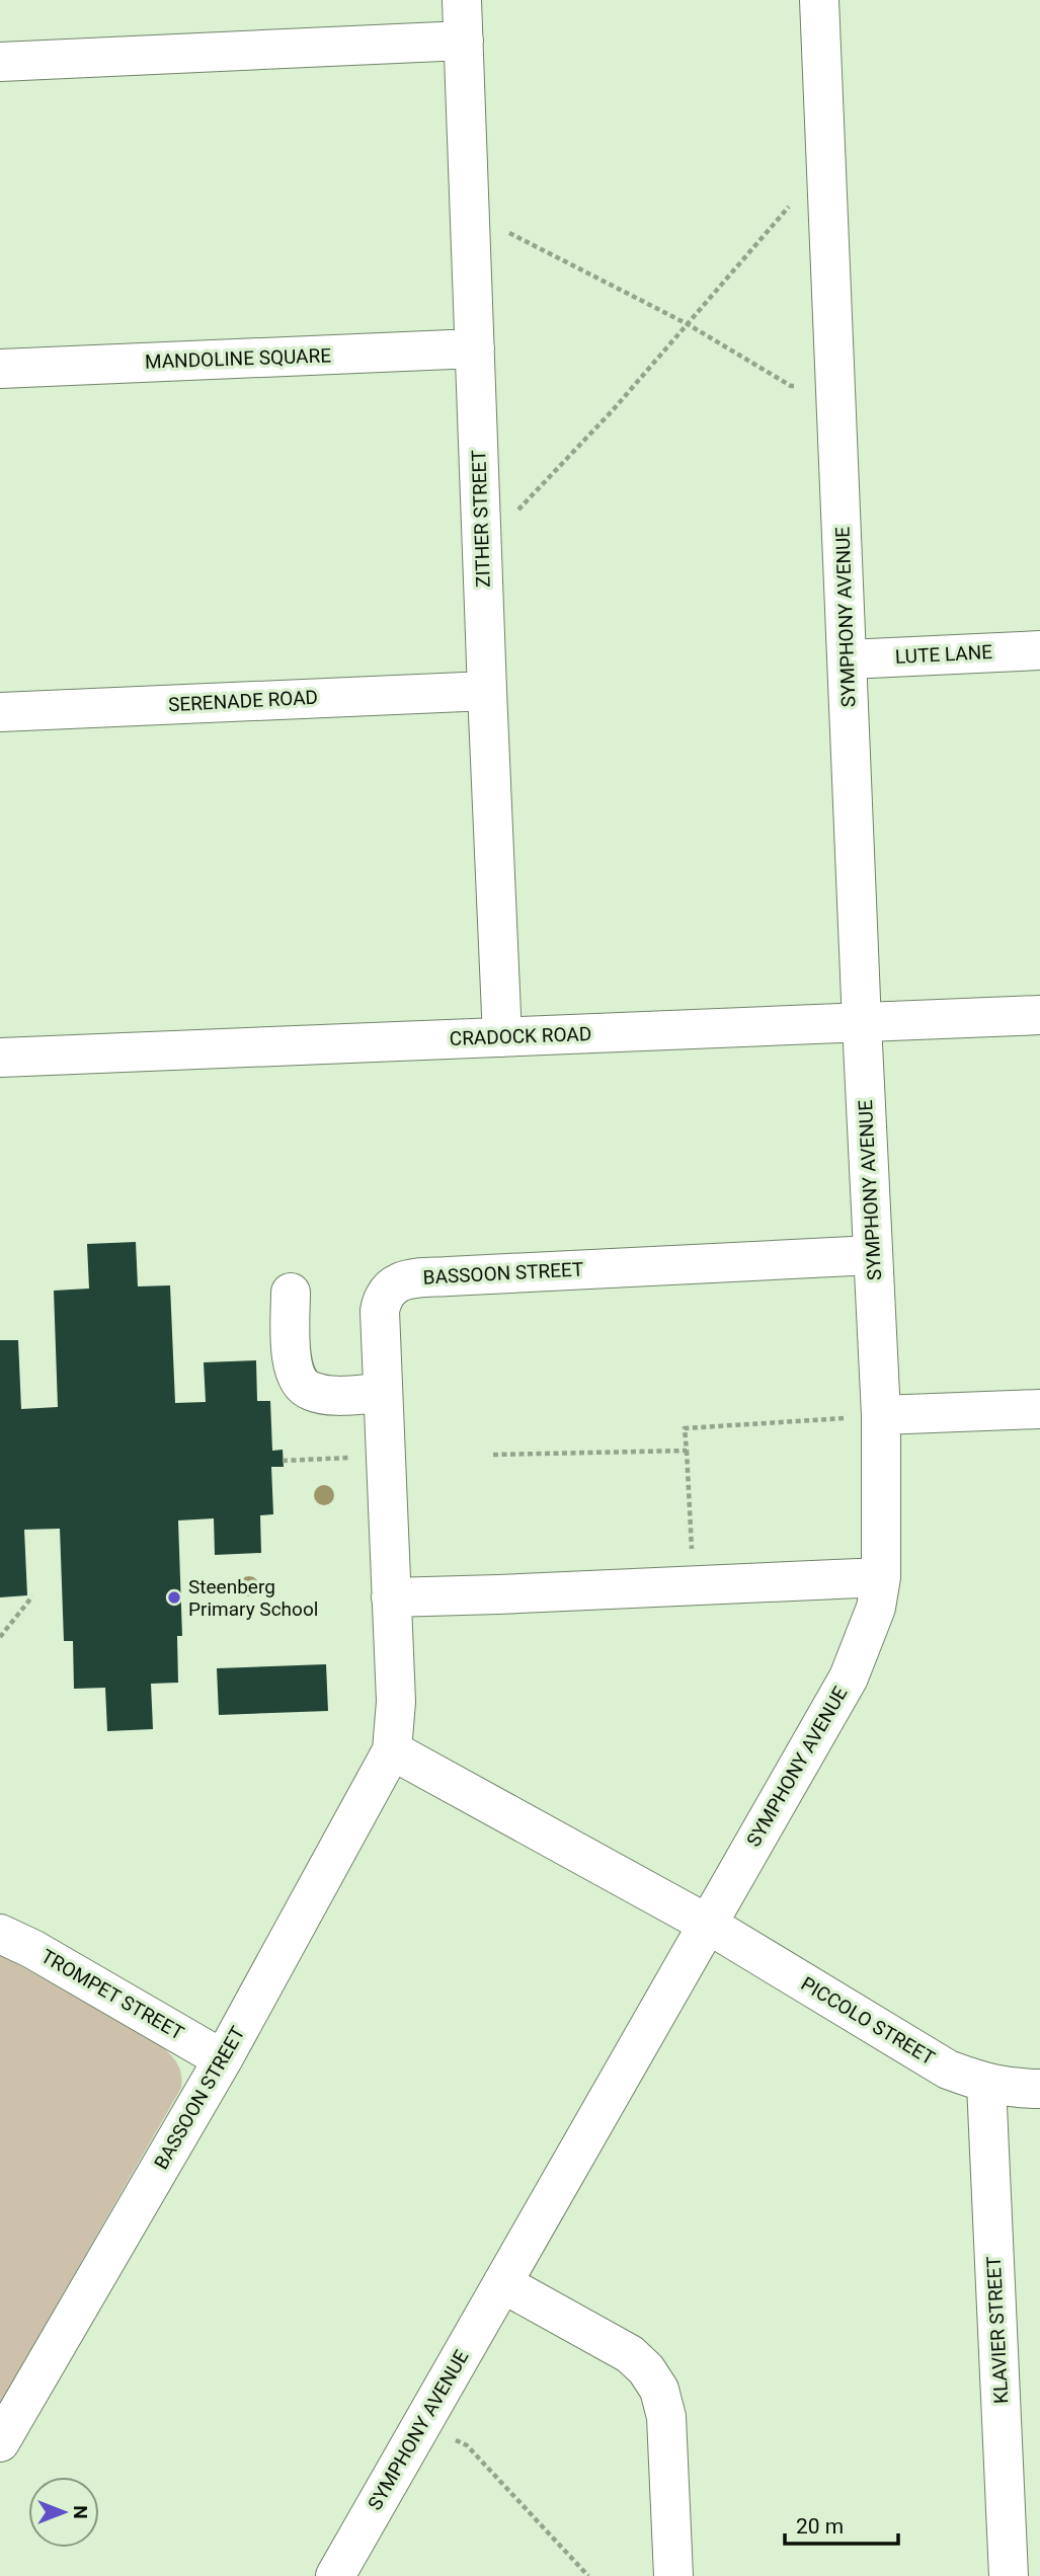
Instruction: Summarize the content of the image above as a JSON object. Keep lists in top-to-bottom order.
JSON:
{
  "streets": {
    "street": [
      "MANDOLINE SQUARE",
      "ZITHER STREET",
      "SYMPHONY AVENUE",
      "LUTE LANE",
      "SERENADE ROAD",
      "CRADOCK ROAD",
      "BASSOON STREET",
      "TROMPET STREET",
      "PICCOLO STREET",
      "KLAVIER STREET"
    ]
  },
  "crossings": [
    ["MANDOLINE SQUARE", "ZITHER STREET"],
    ["ZITHER STREET", "SERENADE ROAD"],
    ["ZITHER STREET", "CRADOCK ROAD"],
    ["SYMPHONY AVENUE", "LUTE LANE"],
    ["SYMPHONY AVENUE", "CRADOCK ROAD"],
    ["SYMPHONY AVENUE", "BASSOON STREET"],
    ["SYMPHONY AVENUE", "PICCOLO STREET"],
    ["BASSOON STREET", "TROMPET STREET"],
    ["PICCOLO STREET", "KLAVIER STREET"]
  ],
  "places": ["Steenberg Primary School"],
  "scale_bar": "20 m",
  "north": "right"
}
